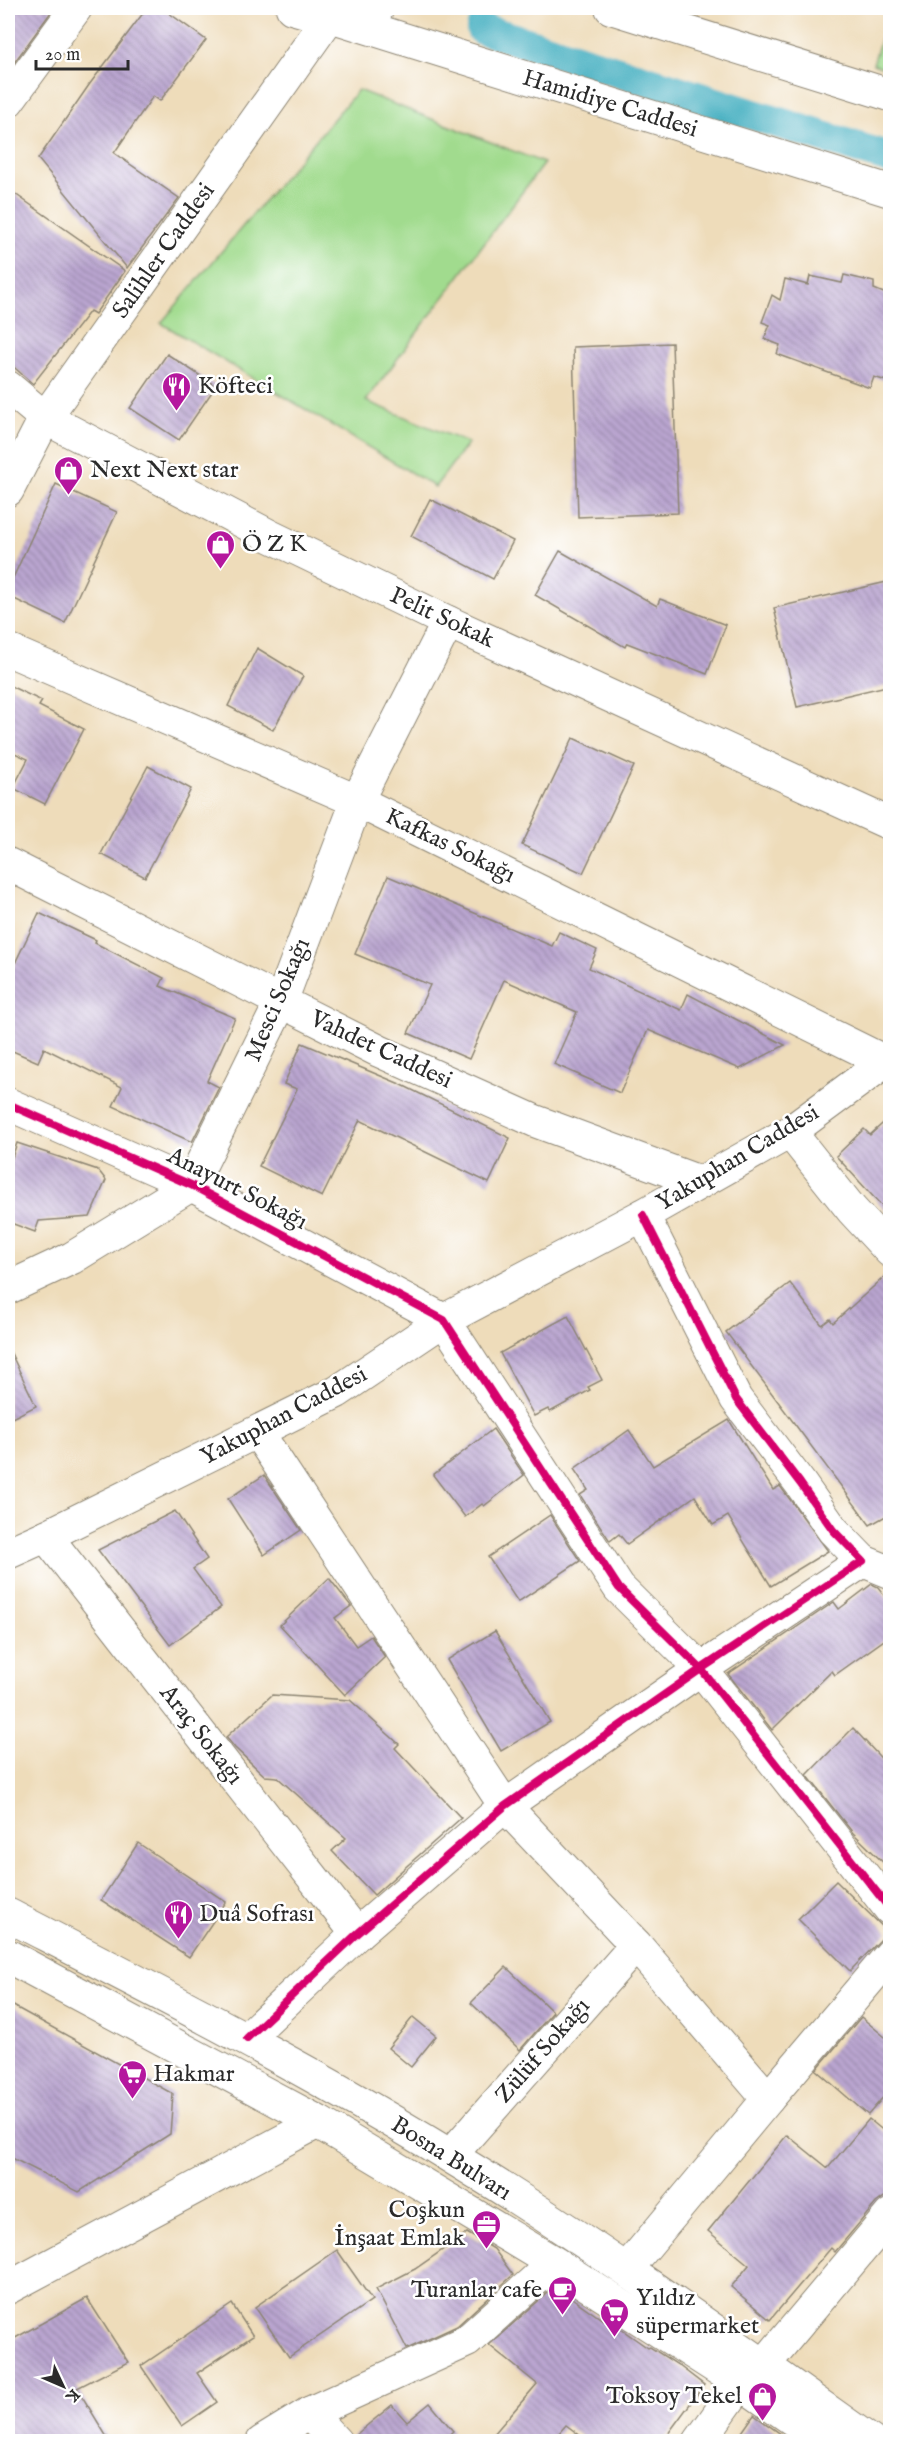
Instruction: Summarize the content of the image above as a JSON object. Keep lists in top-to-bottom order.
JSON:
{
  "streets": {
    "main road": ["Bosna Bulvarı"],
    "street": [
      "Hamidiye Caddesi",
      "Salihler Caddesi",
      "Pelit Sokak",
      "Kafkas Sokağı",
      "Mesci Sokağı",
      "Vahdet Caddesi",
      "Yakuphan Caddesi",
      "Anayurt Sokağı",
      "Araç Sokağı",
      "Zülüf Sokağı"
    ]
  },
  "crossings": [
    ["Hamidiye Caddesi", "Salihler Caddesi"],
    ["Salihler Caddesi", "Pelit Sokak"],
    ["Pelit Sokak", "Mesci Sokağı"],
    ["Kafkas Sokağı", "Mesci Sokağı"],
    ["Kafkas Sokağı", "Yakuphan Caddesi"],
    ["Mesci Sokağı", "Vahdet Caddesi"],
    ["Mesci Sokağı", "Anayurt Sokağı"],
    ["Vahdet Caddesi", "Yakuphan Caddesi"],
    ["Yakuphan Caddesi", "Anayurt Sokağı"],
    ["Yakuphan Caddesi", "Araç Sokağı"],
    ["Zülüf Sokağı", "Bosna Bulvarı"]
  ],
  "places": {
    "restaurant": ["Köfteci", "Duâ Sofrası"],
    "shop": ["Next Next star", "Ö Z K", "Toksoy Tekel"],
    "supermarket": ["Hakmar", "Yıldız süpermarket"],
    "office": ["Coşkun İnşaat Emlak"],
    "cafe": ["Turanlar cafe"]
  },
  "scale_bar": "20 m",
  "north": "bottom right"
}
